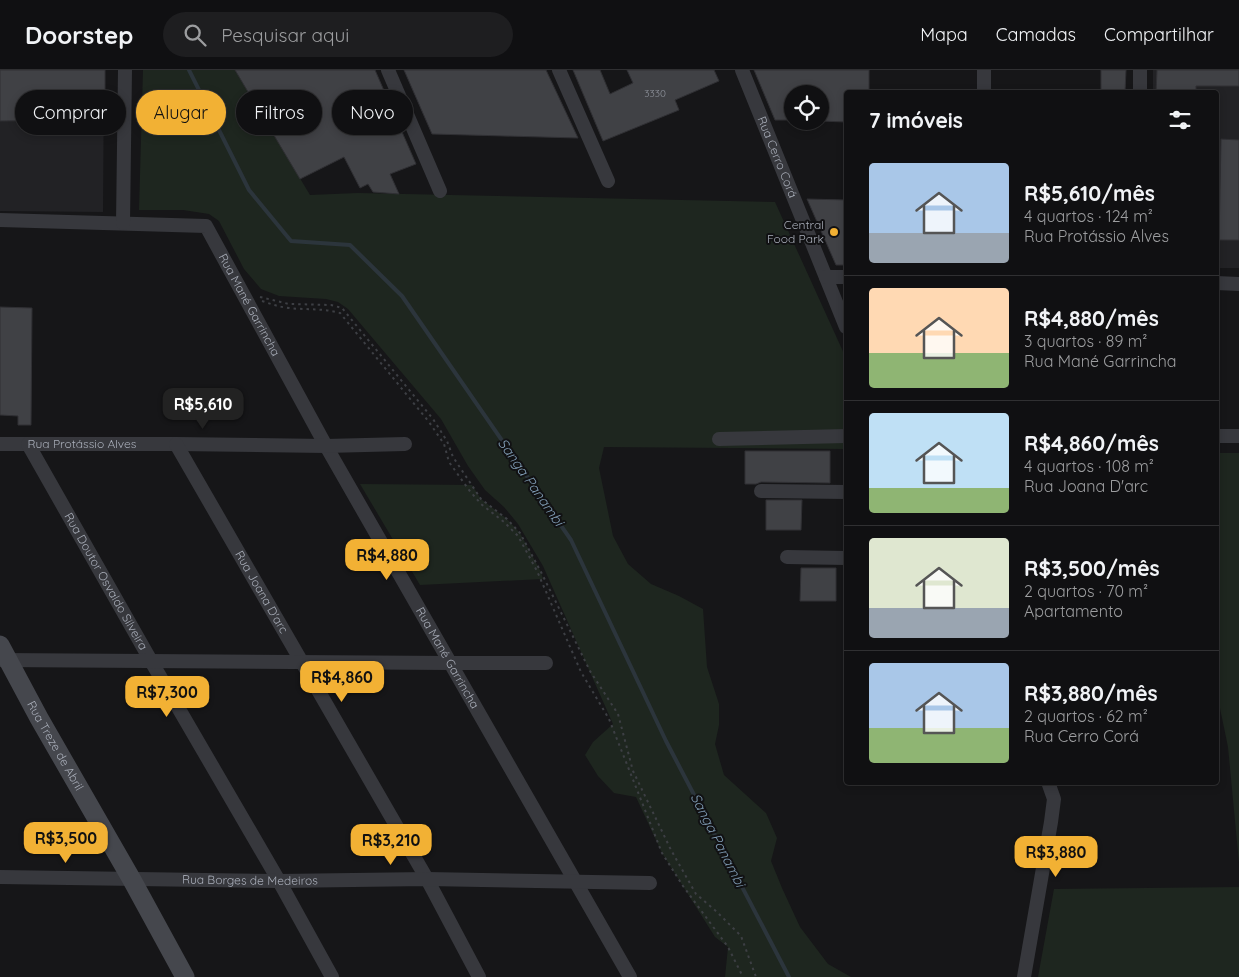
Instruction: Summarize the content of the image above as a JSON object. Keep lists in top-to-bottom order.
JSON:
{
  "streets": {
    "street": [
      "Rua Cerro Corá",
      "Rua Mané Garrincha",
      "Rua Protássio Alves",
      "Rua Doutor Osvaldo Silveira",
      "Rua Joana D'arc",
      "Rua Treze de Abril",
      "Rua Borges de Medeiros"
    ]
  },
  "crossings": [
    ["Rua Mané Garrincha", "Rua Protássio Alves"],
    ["Rua Mané Garrincha", "Rua Borges de Medeiros"],
    ["Rua Protássio Alves", "Rua Doutor Osvaldo Silveira"],
    ["Rua Protássio Alves", "Rua Joana D'arc"],
    ["Rua Doutor Osvaldo Silveira", "Rua Borges de Medeiros"],
    ["Rua Joana D'arc", "Rua Borges de Medeiros"],
    ["Rua Treze de Abril", "Rua Borges de Medeiros"]
  ],
  "water": ["Sanga Panambi"],
  "places": ["Central Food Park"],
  "house_numbers": ["3330"],
  "page": {
    "header": "Doorstep",
    "search": "Pesquisar aqui",
    "nav": ["Mapa", "Camadas", "Compartilhar"],
    "chip": [
      "Comprar",
      "Alugar",
      "Filtros",
      "Novo"
    ],
    "heading": "7 imóveis",
    "list": [
      {
        "name": "R$5,610/mês",
        "note": "4 quartos · 124 m² · Rua Protássio Alves"
      },
      {
        "name": "R$4,880/mês",
        "note": "3 quartos · 89 m² · Rua Mané Garrincha"
      },
      {
        "name": "R$4,860/mês",
        "note": "4 quartos · 108 m² · Rua Joana D'arc"
      },
      {
        "name": "R$3,500/mês",
        "note": "2 quartos · 70 m² · Apartamento"
      },
      {
        "name": "R$3,880/mês",
        "note": "2 quartos · 62 m² · Rua Cerro Corá"
      }
    ],
    "price": [
      "R$5,610",
      "R$4,880",
      "R$4,860",
      "R$7,300",
      "R$3,500",
      "R$3,210",
      "R$3,880"
    ]
  }
}
